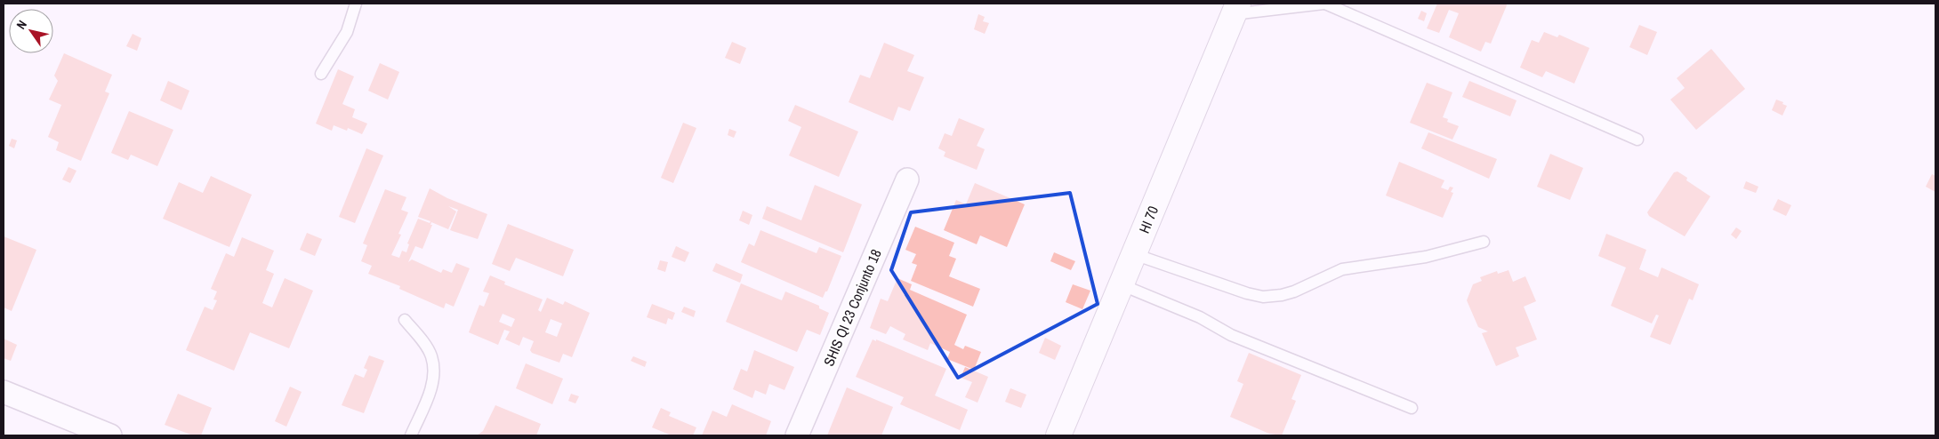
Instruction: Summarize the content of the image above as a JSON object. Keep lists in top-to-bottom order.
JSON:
{
  "streets": {
    "street": ["HI 70", "SHIS QI 23 Conjunto 18"]
  },
  "north": "top left"
}
